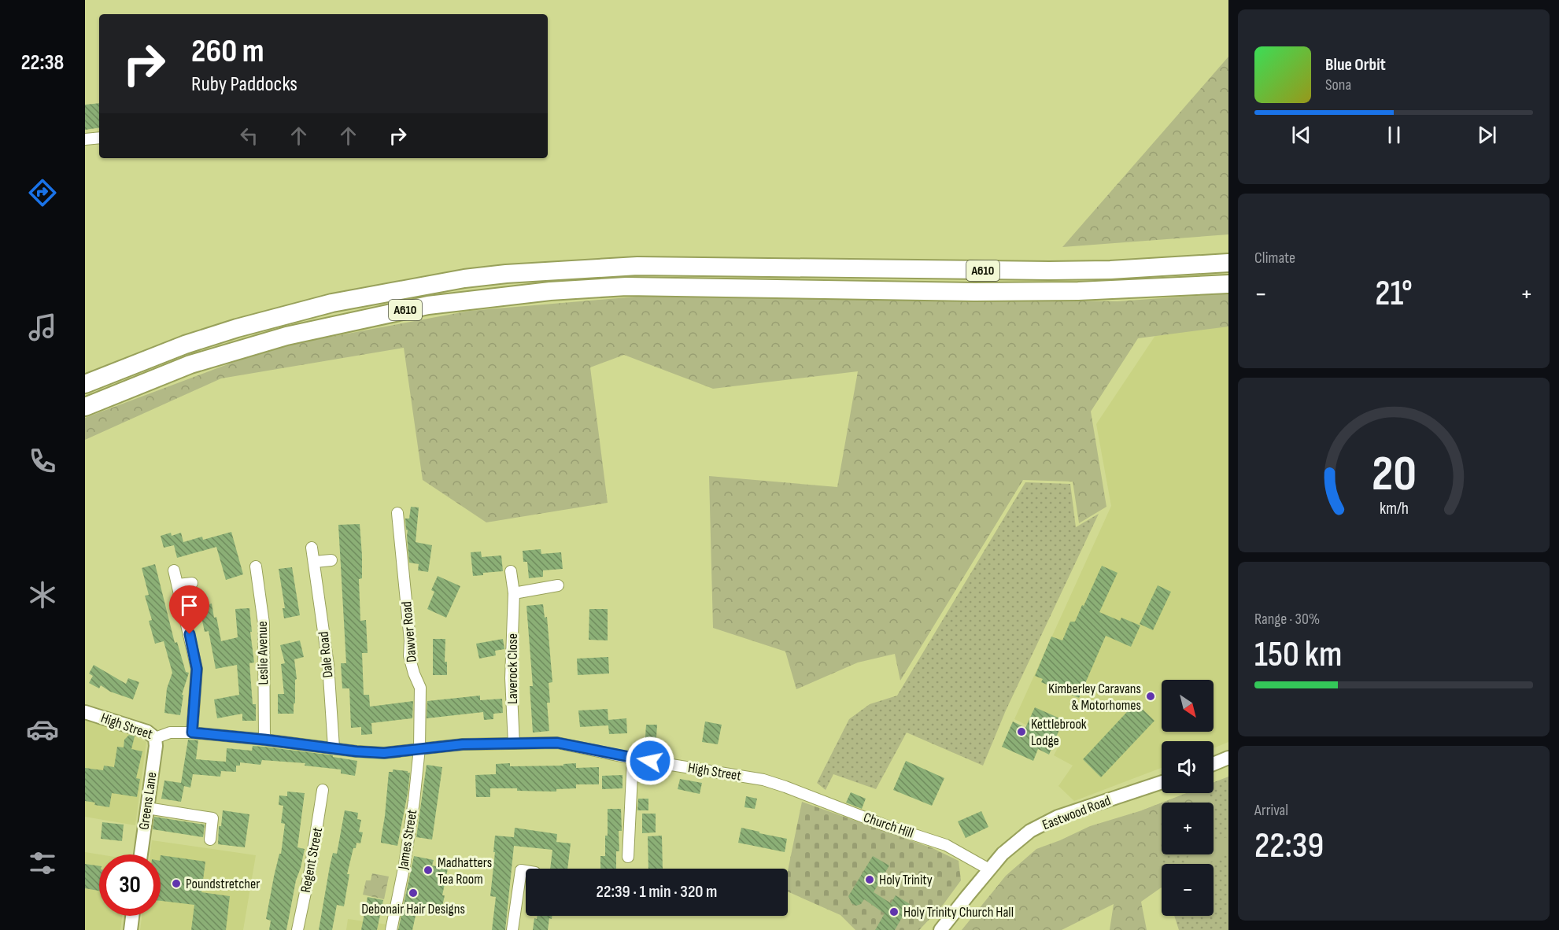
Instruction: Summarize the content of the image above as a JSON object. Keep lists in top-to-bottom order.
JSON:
{
  "streets": {
    "highway": ["A610"],
    "street": [
      "Dawver Road",
      "Leslie Avenue",
      "Dale Road",
      "Laverock Close",
      "High Street",
      "Greens Lane",
      "Eastwood Road",
      "Church Hill",
      "James Street",
      "Regent Street"
    ]
  },
  "crossings": [
    ["Dawver Road", "High Street"],
    ["Dawver Road", "James Street"],
    ["Leslie Avenue", "High Street"],
    ["Dale Road", "High Street"],
    ["Laverock Close", "High Street"],
    ["High Street", "Greens Lane"],
    ["High Street", "Church Hill"],
    ["High Street", "James Street"],
    ["Eastwood Road", "Church Hill"]
  ],
  "places": [
    "Kimberley Caravans & Motorhomes",
    "Kettlebrook Lodge",
    "Madhatters Tea Room",
    "Holy Trinity",
    "Poundstretcher",
    "Debonair Hair Designs",
    "Holy Trinity Church Hall"
  ],
  "north": "bottom right",
  "page": {
    "tabs": "22:38",
    "turn": ["260 m", "Ruby Paddocks"],
    "song": ["Blue Orbit", "Sona"],
    "tile": [
      "Climate",
      ["Range · 30%", "150 km"],
      ["Arrival", "22:39"]
    ],
    "heat": ["−", "21°", "+"],
    "map_buttons": ["+", "−"],
    "limit": "30",
    "trip": "22:39 · 1 min · 320 m",
    "gauge": ["20", "km/h"]
  }
}
